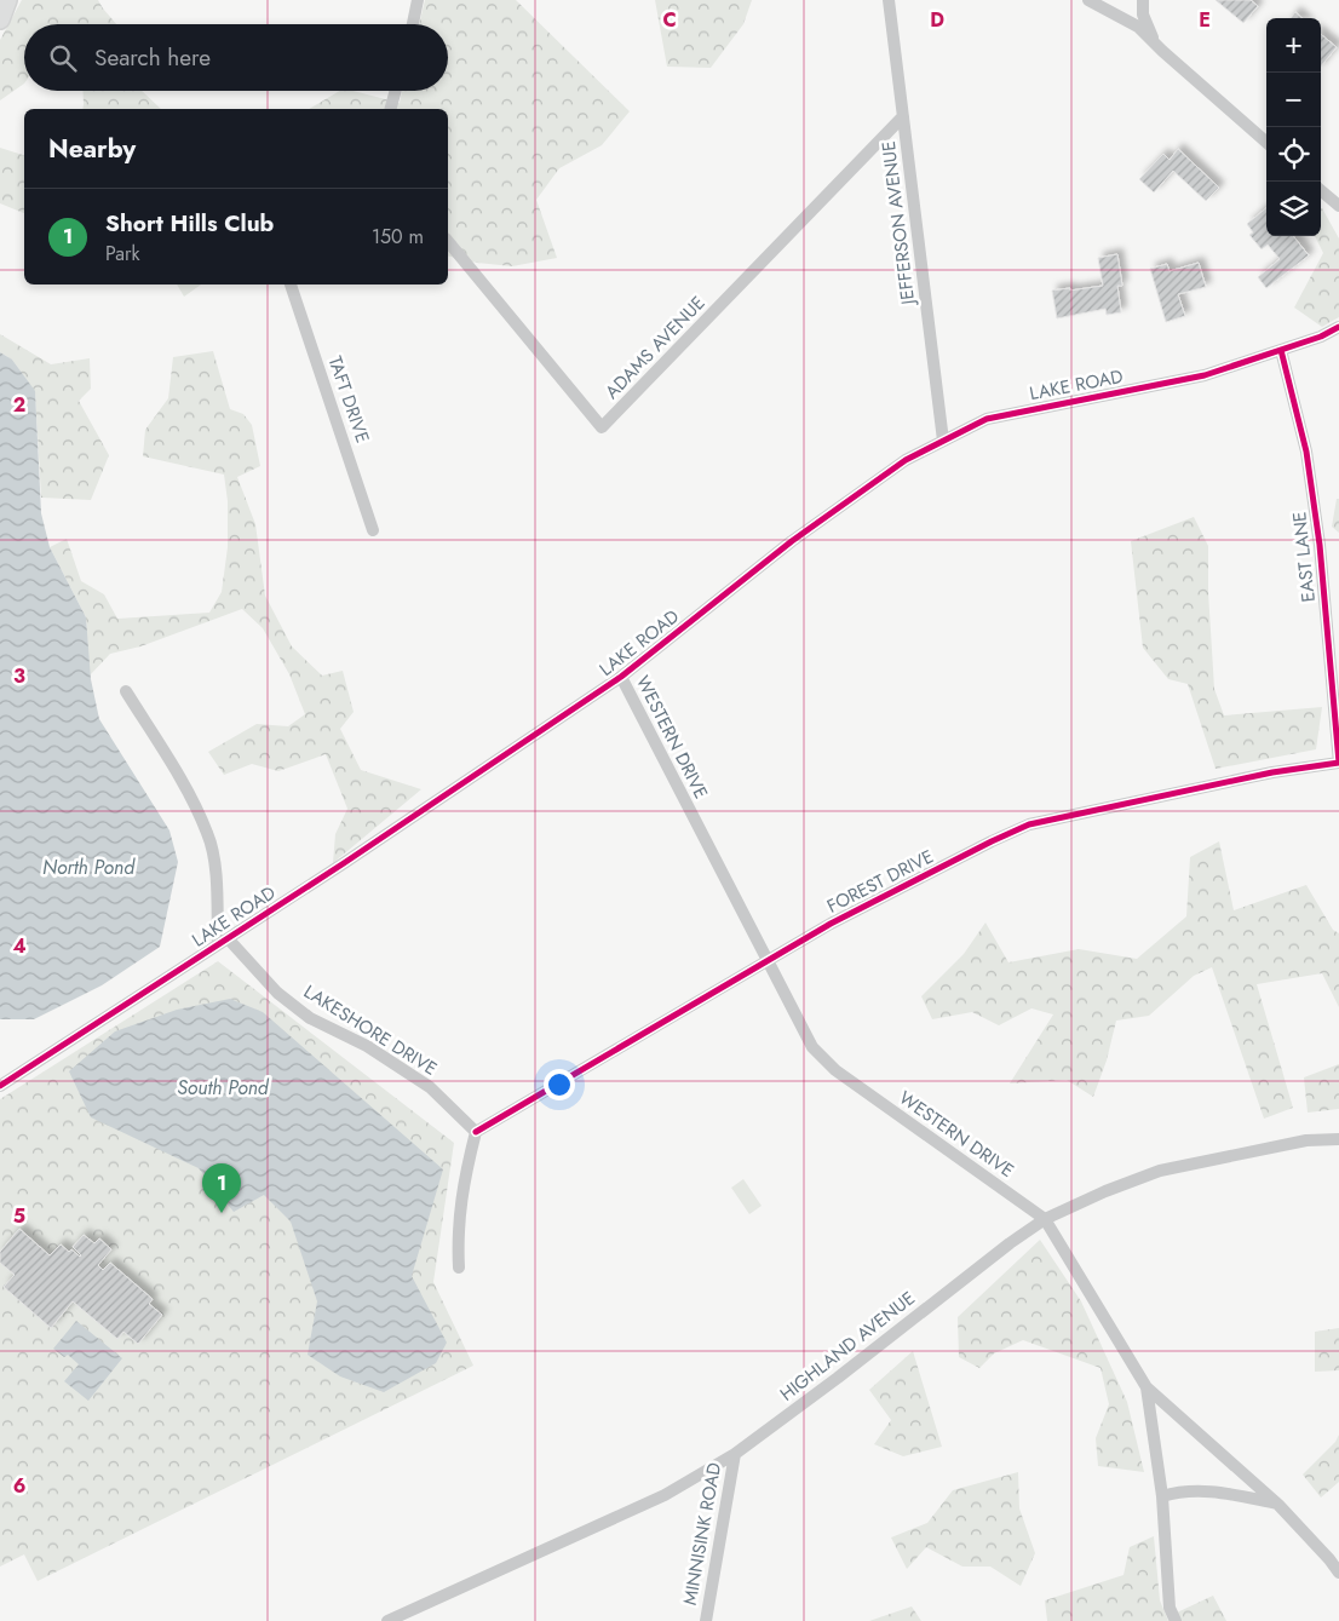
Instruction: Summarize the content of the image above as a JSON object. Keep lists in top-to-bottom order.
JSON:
{
  "streets": {
    "street": [
      "JEFFERSON AVENUE",
      "ADAMS AVENUE",
      "LAKE ROAD",
      "TAFT DRIVE",
      "EAST LANE",
      "WESTERN DRIVE",
      "FOREST DRIVE",
      "LAKESHORE DRIVE",
      "HIGHLAND AVENUE",
      "MINNISINK ROAD"
    ]
  },
  "crossings": [
    ["JEFFERSON AVENUE", "ADAMS AVENUE"],
    ["JEFFERSON AVENUE", "LAKE ROAD"],
    ["LAKE ROAD", "EAST LANE"],
    ["LAKE ROAD", "WESTERN DRIVE"],
    ["LAKE ROAD", "LAKESHORE DRIVE"],
    ["EAST LANE", "FOREST DRIVE"],
    ["WESTERN DRIVE", "FOREST DRIVE"],
    ["WESTERN DRIVE", "HIGHLAND AVENUE"],
    ["FOREST DRIVE", "LAKESHORE DRIVE"],
    ["HIGHLAND AVENUE", "MINNISINK ROAD"]
  ],
  "water": ["North Pond", "South Pond"],
  "page": {
    "map_buttons": ["+", "−"],
    "search": "Search here",
    "heading": "Nearby",
    "list": [
      {
        "mark": "1",
        "name": "Short Hills Club",
        "note": "Park",
        "value": "150 m"
      }
    ],
    "pins": "1"
  },
  "grid": {
    "columns": ["C", "D", "E"],
    "rows": [
      "2",
      "3",
      "4",
      "5",
      "6"
    ]
  }
}
